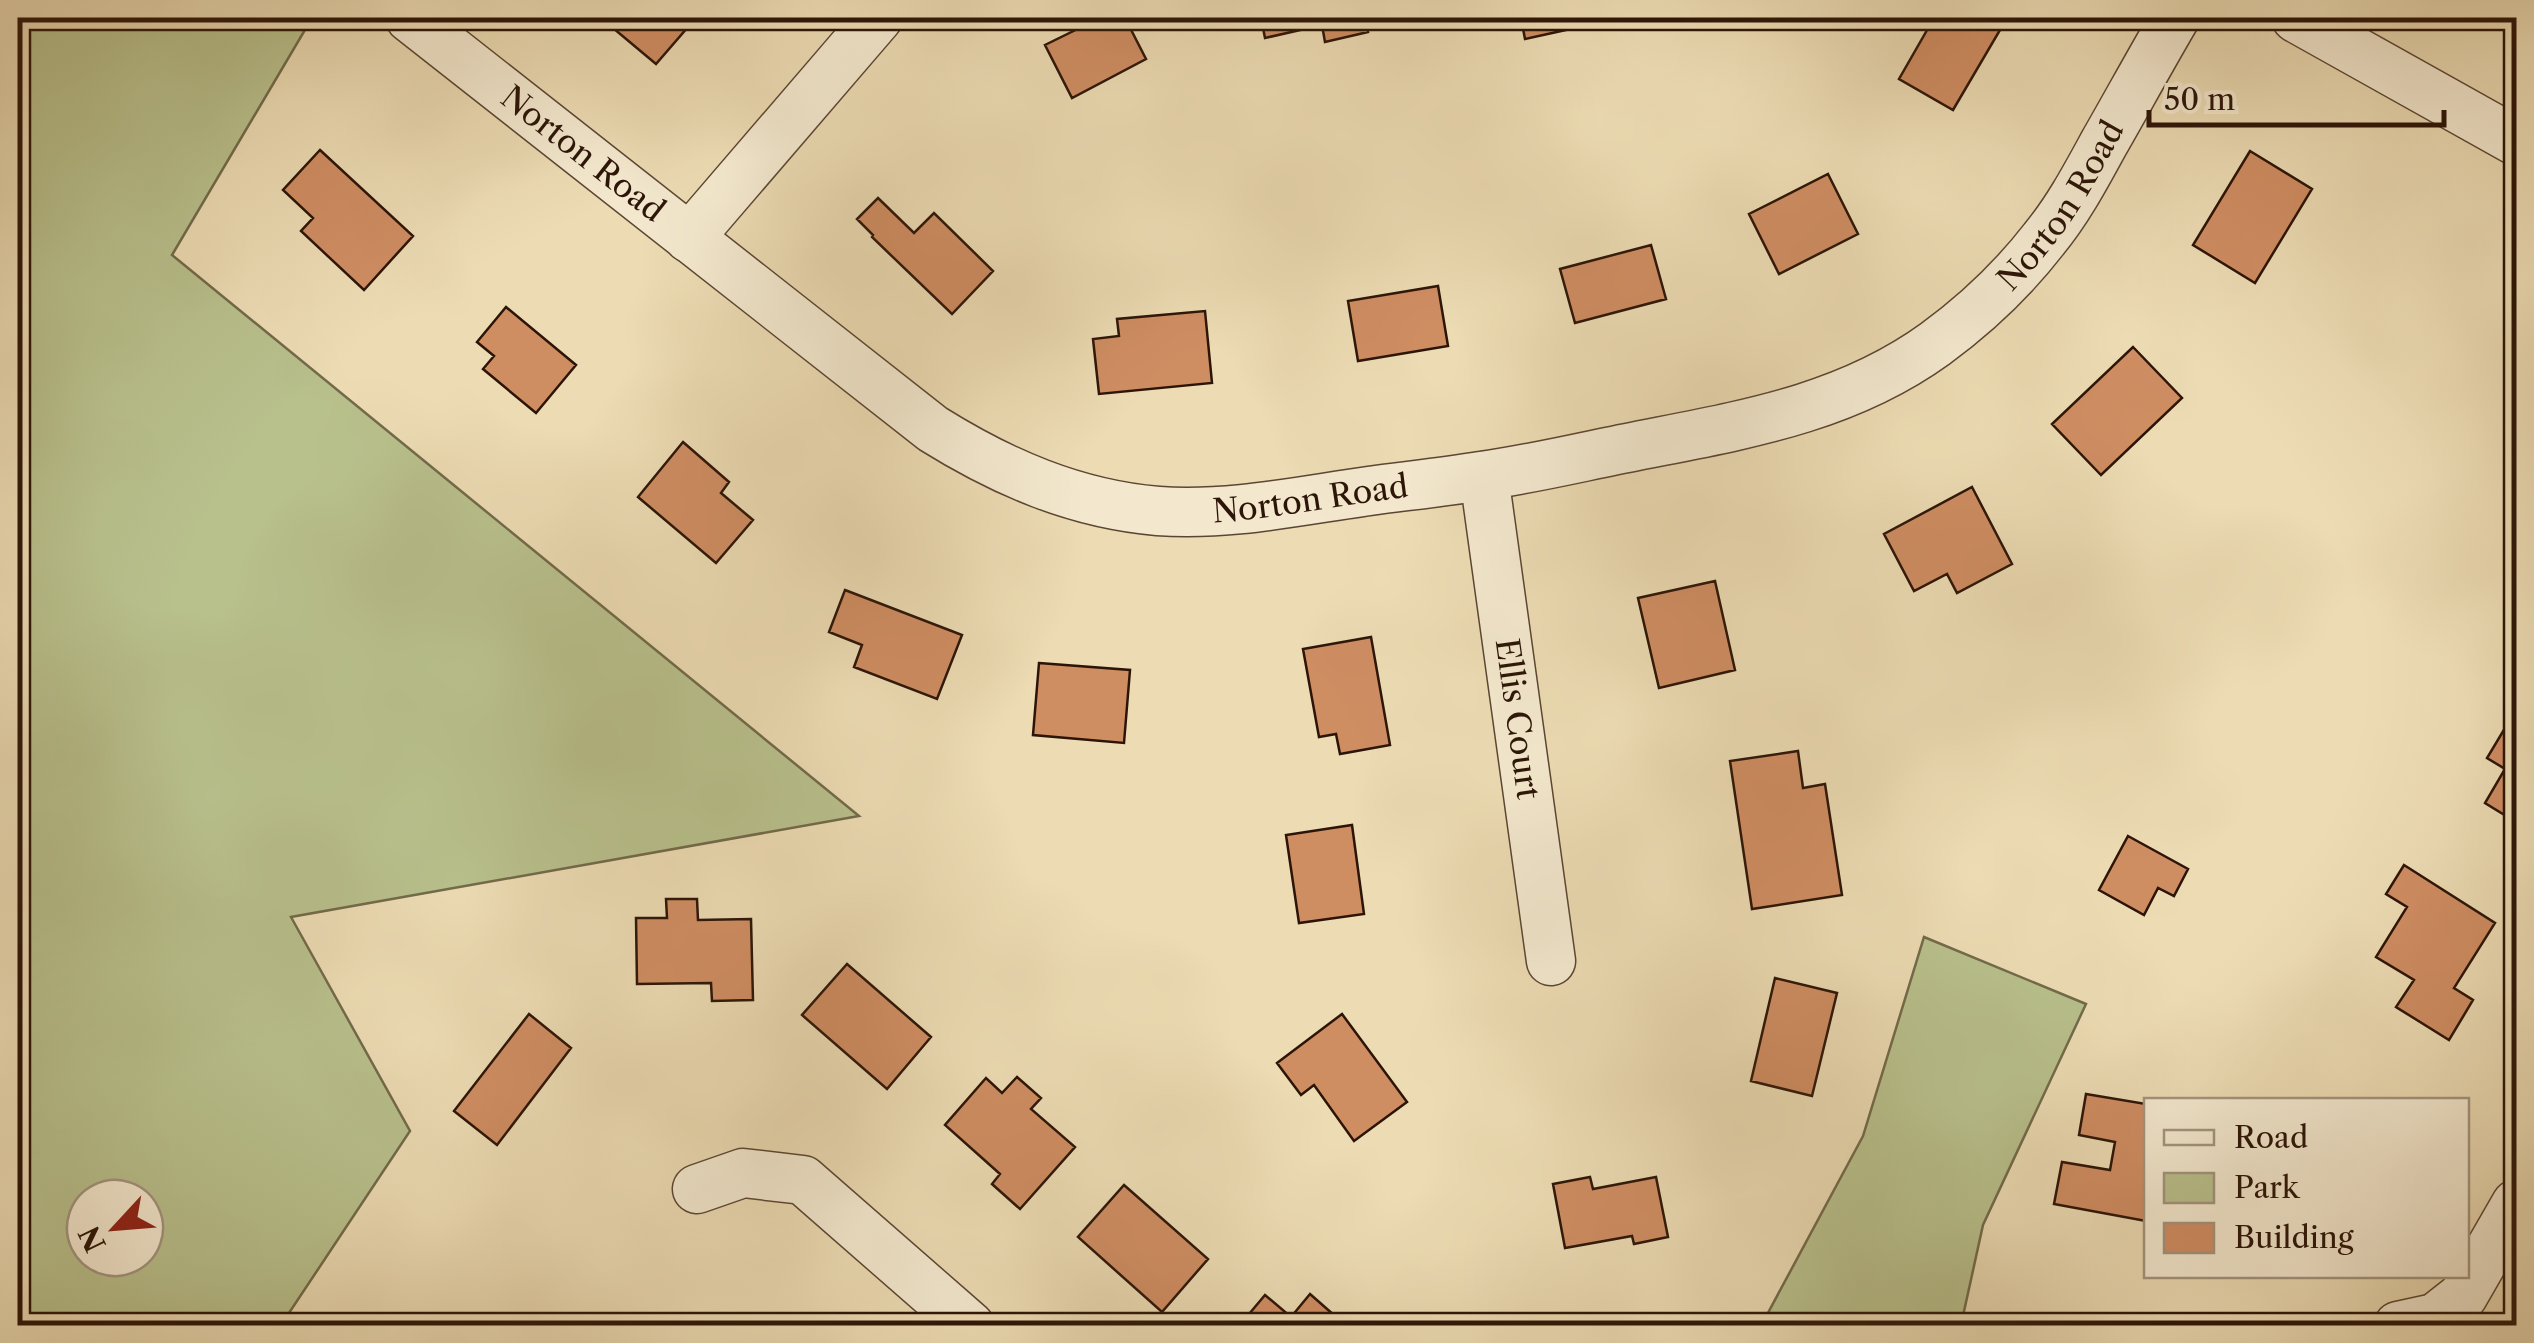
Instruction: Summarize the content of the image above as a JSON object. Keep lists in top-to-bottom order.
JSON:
{
  "streets": {
    "street": ["Norton Road", "Ellis Court"]
  },
  "crossings": [
    ["Norton Road", "Ellis Court"]
  ],
  "legend": ["Road", "Park", "Building"],
  "scale_bar": "50 m",
  "north": "bottom left"
}
